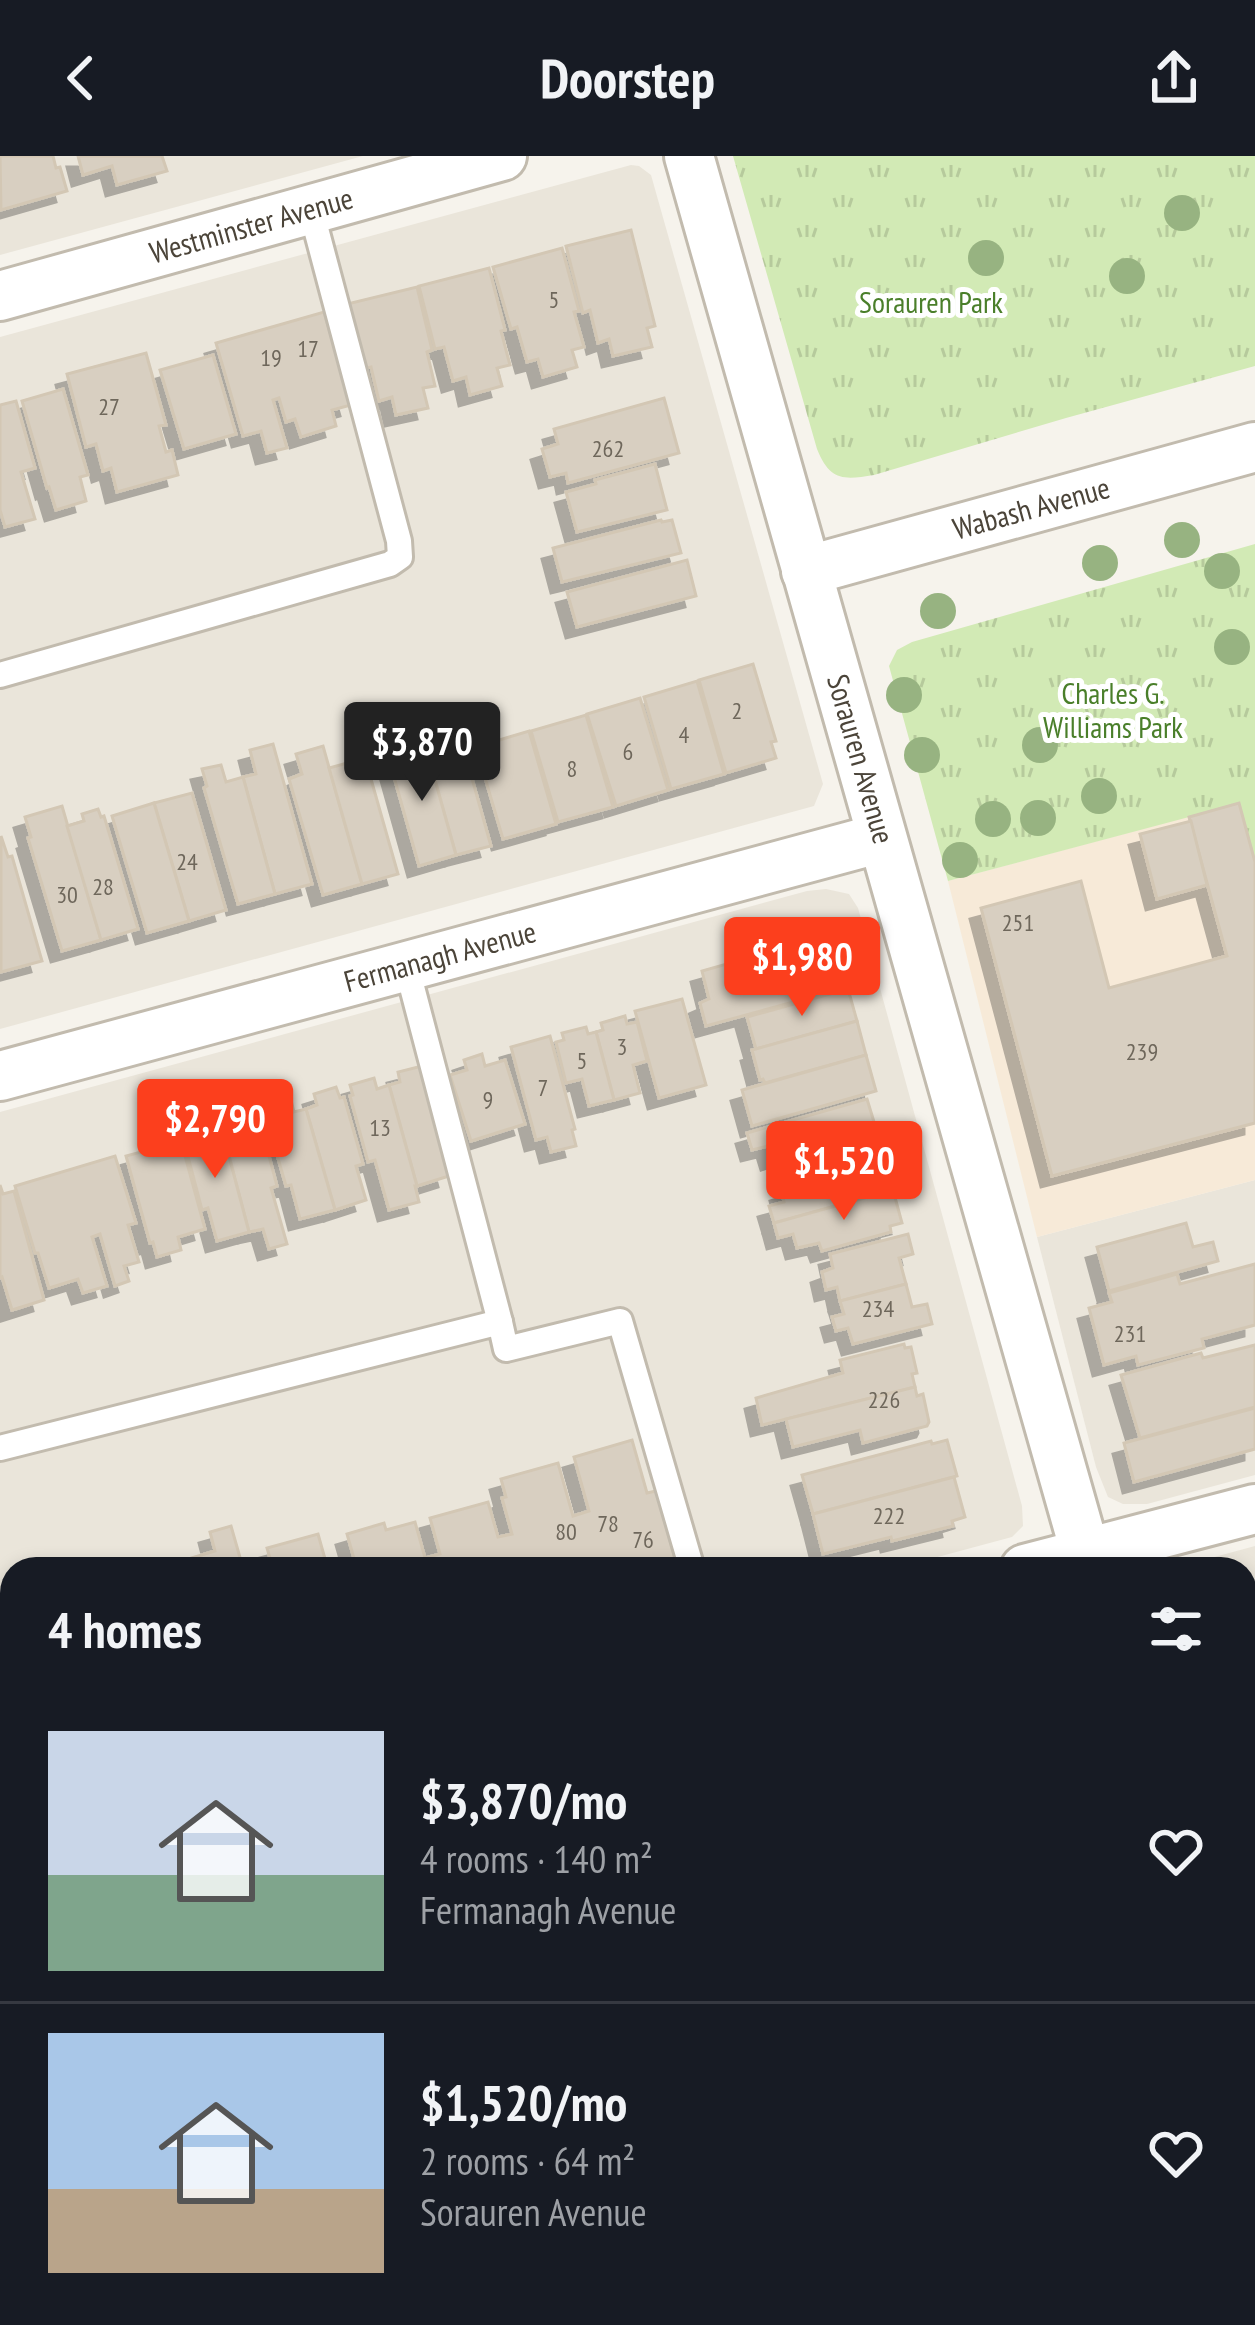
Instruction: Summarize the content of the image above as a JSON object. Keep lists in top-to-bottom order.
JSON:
{
  "streets": {
    "street": [
      "Westminster Avenue",
      "Wabash Avenue",
      "Sorauren Avenue",
      "Fermanagh Avenue"
    ]
  },
  "crossings": [
    ["Wabash Avenue", "Sorauren Avenue"],
    ["Sorauren Avenue", "Fermanagh Avenue"]
  ],
  "parks": ["Sorauren Park", "Charles G. Williams Park"],
  "house_numbers": [
    "5",
    "17",
    "19",
    "27",
    "262",
    "2",
    "4",
    "6",
    "8",
    "24",
    "28",
    "30",
    "251",
    "3",
    "239",
    "5",
    "7",
    "9",
    "13",
    "234",
    "231",
    "226",
    "222",
    "78",
    "80",
    "76"
  ],
  "page": {
    "header": "Doorstep",
    "price": [
      "$3,870",
      "$1,980",
      "$2,790",
      "$1,520"
    ],
    "heading": "4 homes",
    "list": [
      {
        "name": "$3,870/mo",
        "note": "4 rooms · 140 m² · Fermanagh Avenue"
      },
      {
        "name": "$1,520/mo",
        "note": "2 rooms · 64 m² · Sorauren Avenue"
      }
    ]
  }
}
